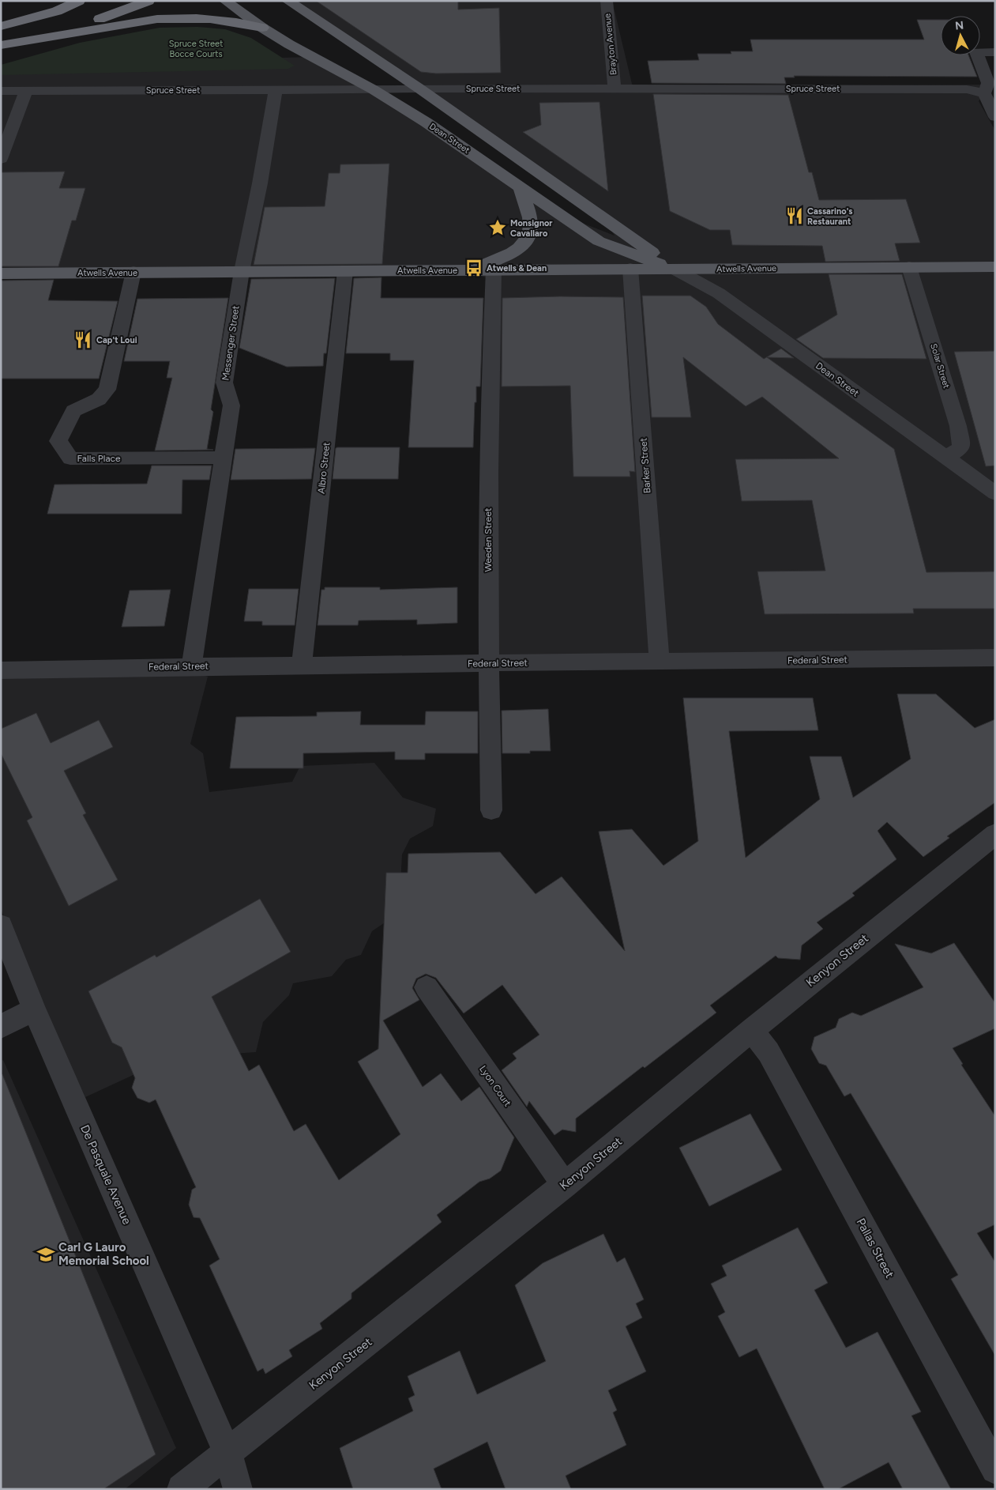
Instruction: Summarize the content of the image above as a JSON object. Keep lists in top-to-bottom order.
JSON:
{
  "streets": {
    "main road": ["Dean Street", "Atwells Avenue"],
    "street": [
      "Brayton Avenue",
      "Spruce Street",
      "Messenger Street",
      "Solar Street",
      "Falls Place",
      "Barker Street",
      "Albro Street",
      "Weeden Street",
      "Federal Street",
      "Kenyon Street",
      "Lyon Court",
      "De Pasquale Avenue",
      "Pallas Street"
    ]
  },
  "crossings": [
    ["Brayton Avenue", "Spruce Street"],
    ["Spruce Street", "Dean Street"],
    ["Spruce Street", "Messenger Street"],
    ["Dean Street", "Atwells Avenue"],
    ["Dean Street", "Solar Street"],
    ["Atwells Avenue", "Messenger Street"],
    ["Atwells Avenue", "Solar Street"],
    ["Atwells Avenue", "Falls Place"],
    ["Atwells Avenue", "Barker Street"],
    ["Atwells Avenue", "Albro Street"],
    ["Atwells Avenue", "Weeden Street"],
    ["Messenger Street", "Falls Place"],
    ["Messenger Street", "Federal Street"],
    ["Barker Street", "Federal Street"],
    ["Albro Street", "Federal Street"],
    ["Weeden Street", "Federal Street"],
    ["Kenyon Street", "Lyon Court"],
    ["Kenyon Street", "De Pasquale Avenue"],
    ["Kenyon Street", "Pallas Street"]
  ],
  "parks": ["Spruce Street Bocce Courts"],
  "places": {
    "restaurant": ["Cassarino's Restaurant", "Cap't Loui"],
    "place": ["Monsignor Cavallaro"],
    "bus stop": ["Atwells & Dean"],
    "school or university": ["Carl G Lauro Memorial School"]
  },
  "north": "top"
}
